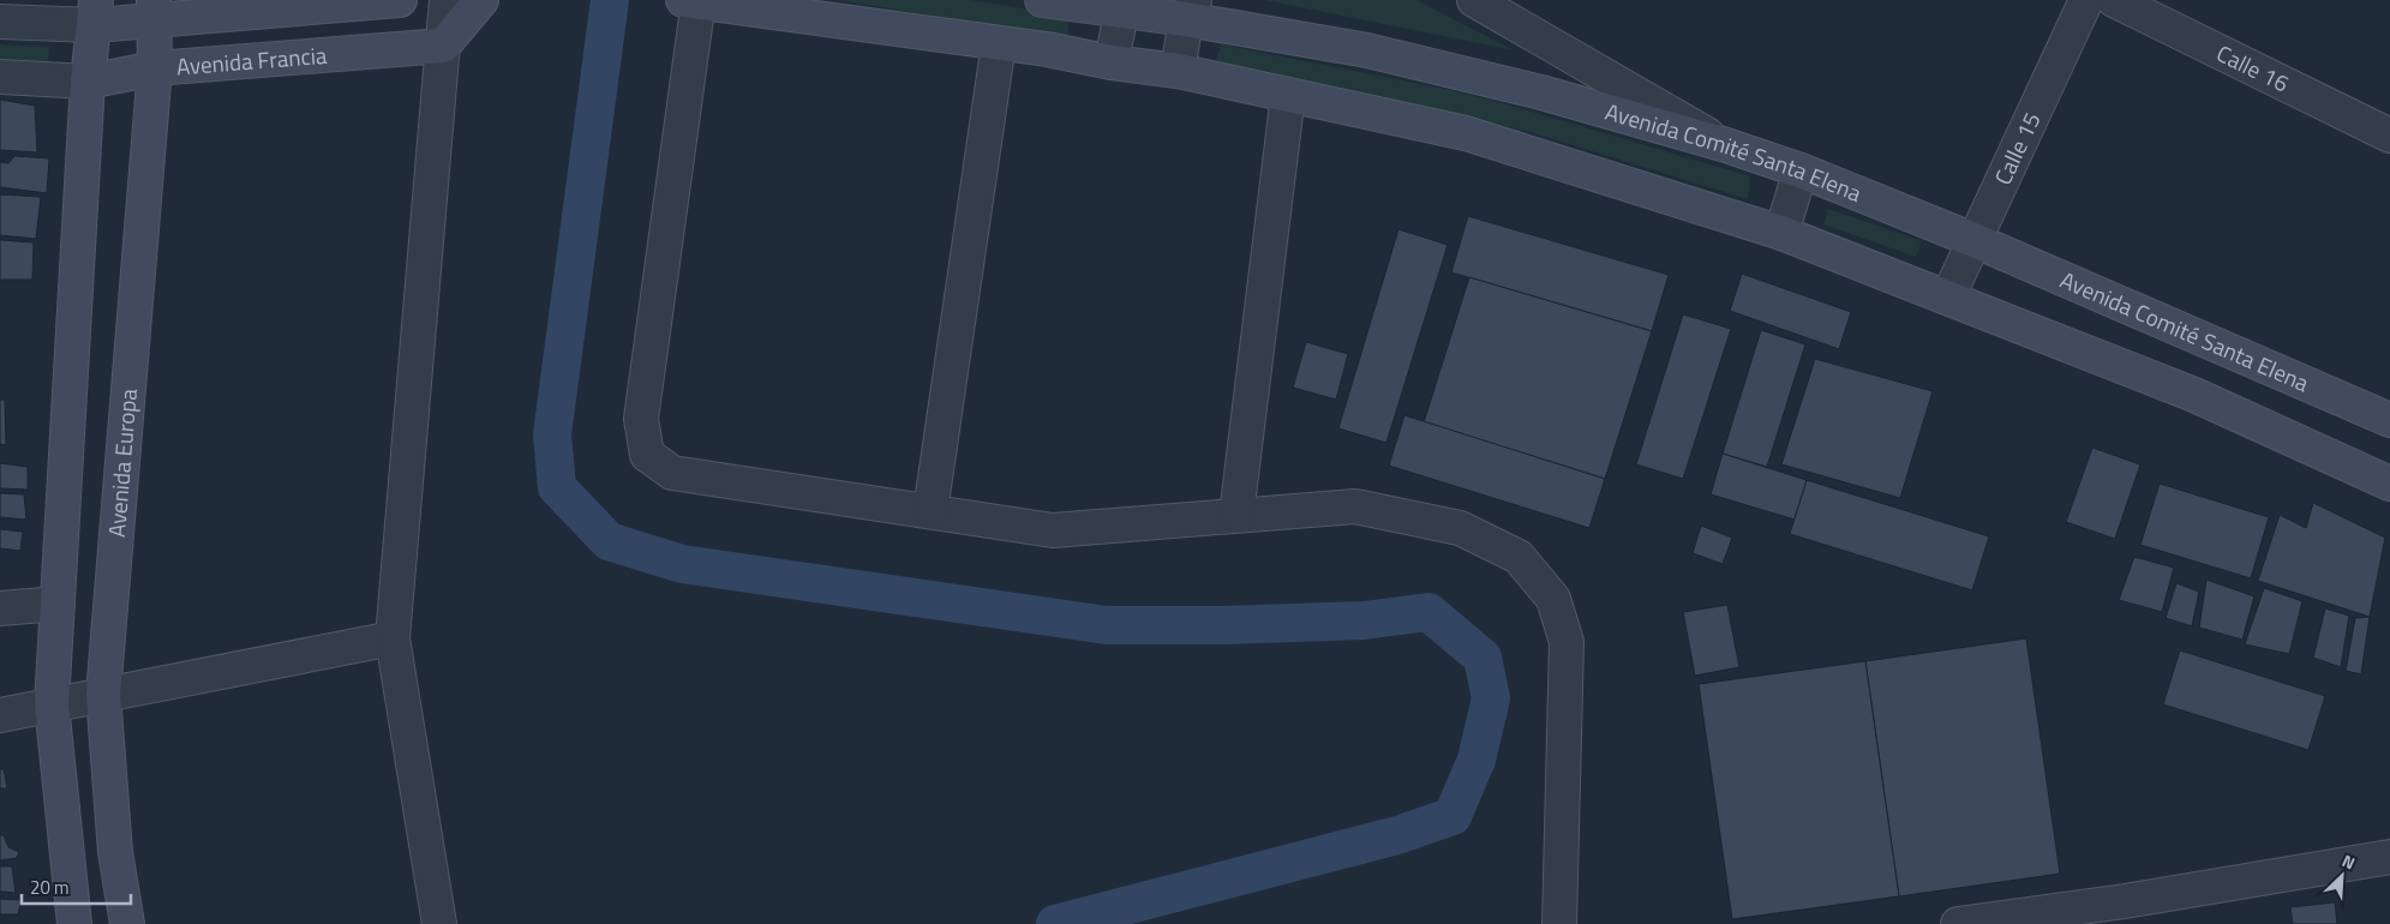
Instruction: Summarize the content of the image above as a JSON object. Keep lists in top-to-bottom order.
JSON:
{
  "streets": {
    "street": [
      "Avenida Francia",
      "Calle 16",
      "Calle 15",
      "Avenida Comité Santa Elena",
      "Avenida Europa"
    ]
  },
  "crossings": [
    ["Avenida Francia", "Avenida Europa"],
    ["Calle 15", "Avenida Comité Santa Elena"]
  ],
  "scale_bar": "20 m",
  "north": "top right"
}
